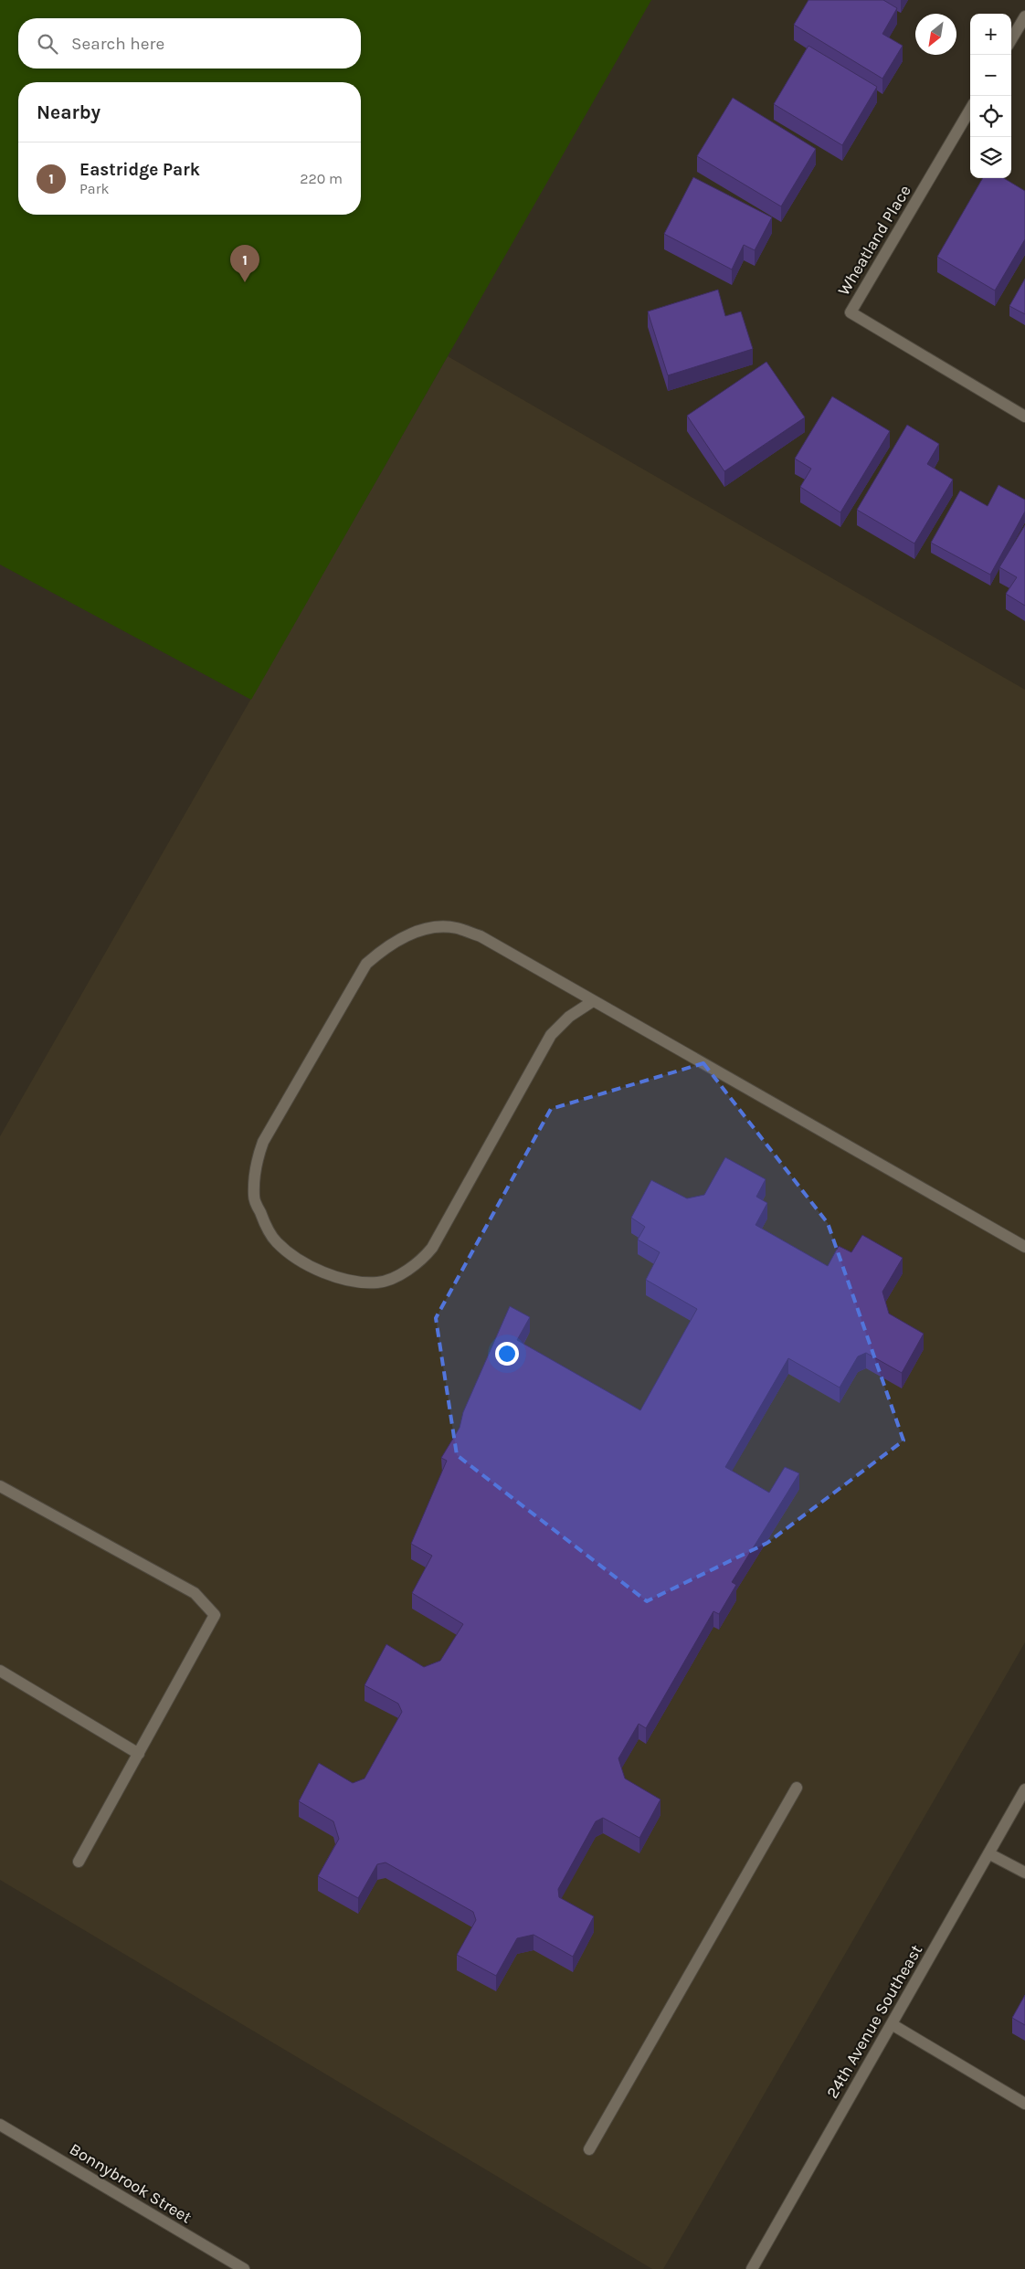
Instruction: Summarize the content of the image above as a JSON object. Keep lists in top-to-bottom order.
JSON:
{
  "streets": {
    "street": ["Wheatland Place", "24th Avenue Southeast", "Bonnybrook Street"]
  },
  "north": "bottom left",
  "page": {
    "map_buttons": ["+", "−"],
    "search": "Search here",
    "heading": "Nearby",
    "list": [
      {
        "mark": "1",
        "name": "Eastridge Park",
        "note": "Park",
        "value": "220 m"
      }
    ],
    "pins": "1"
  }
}
